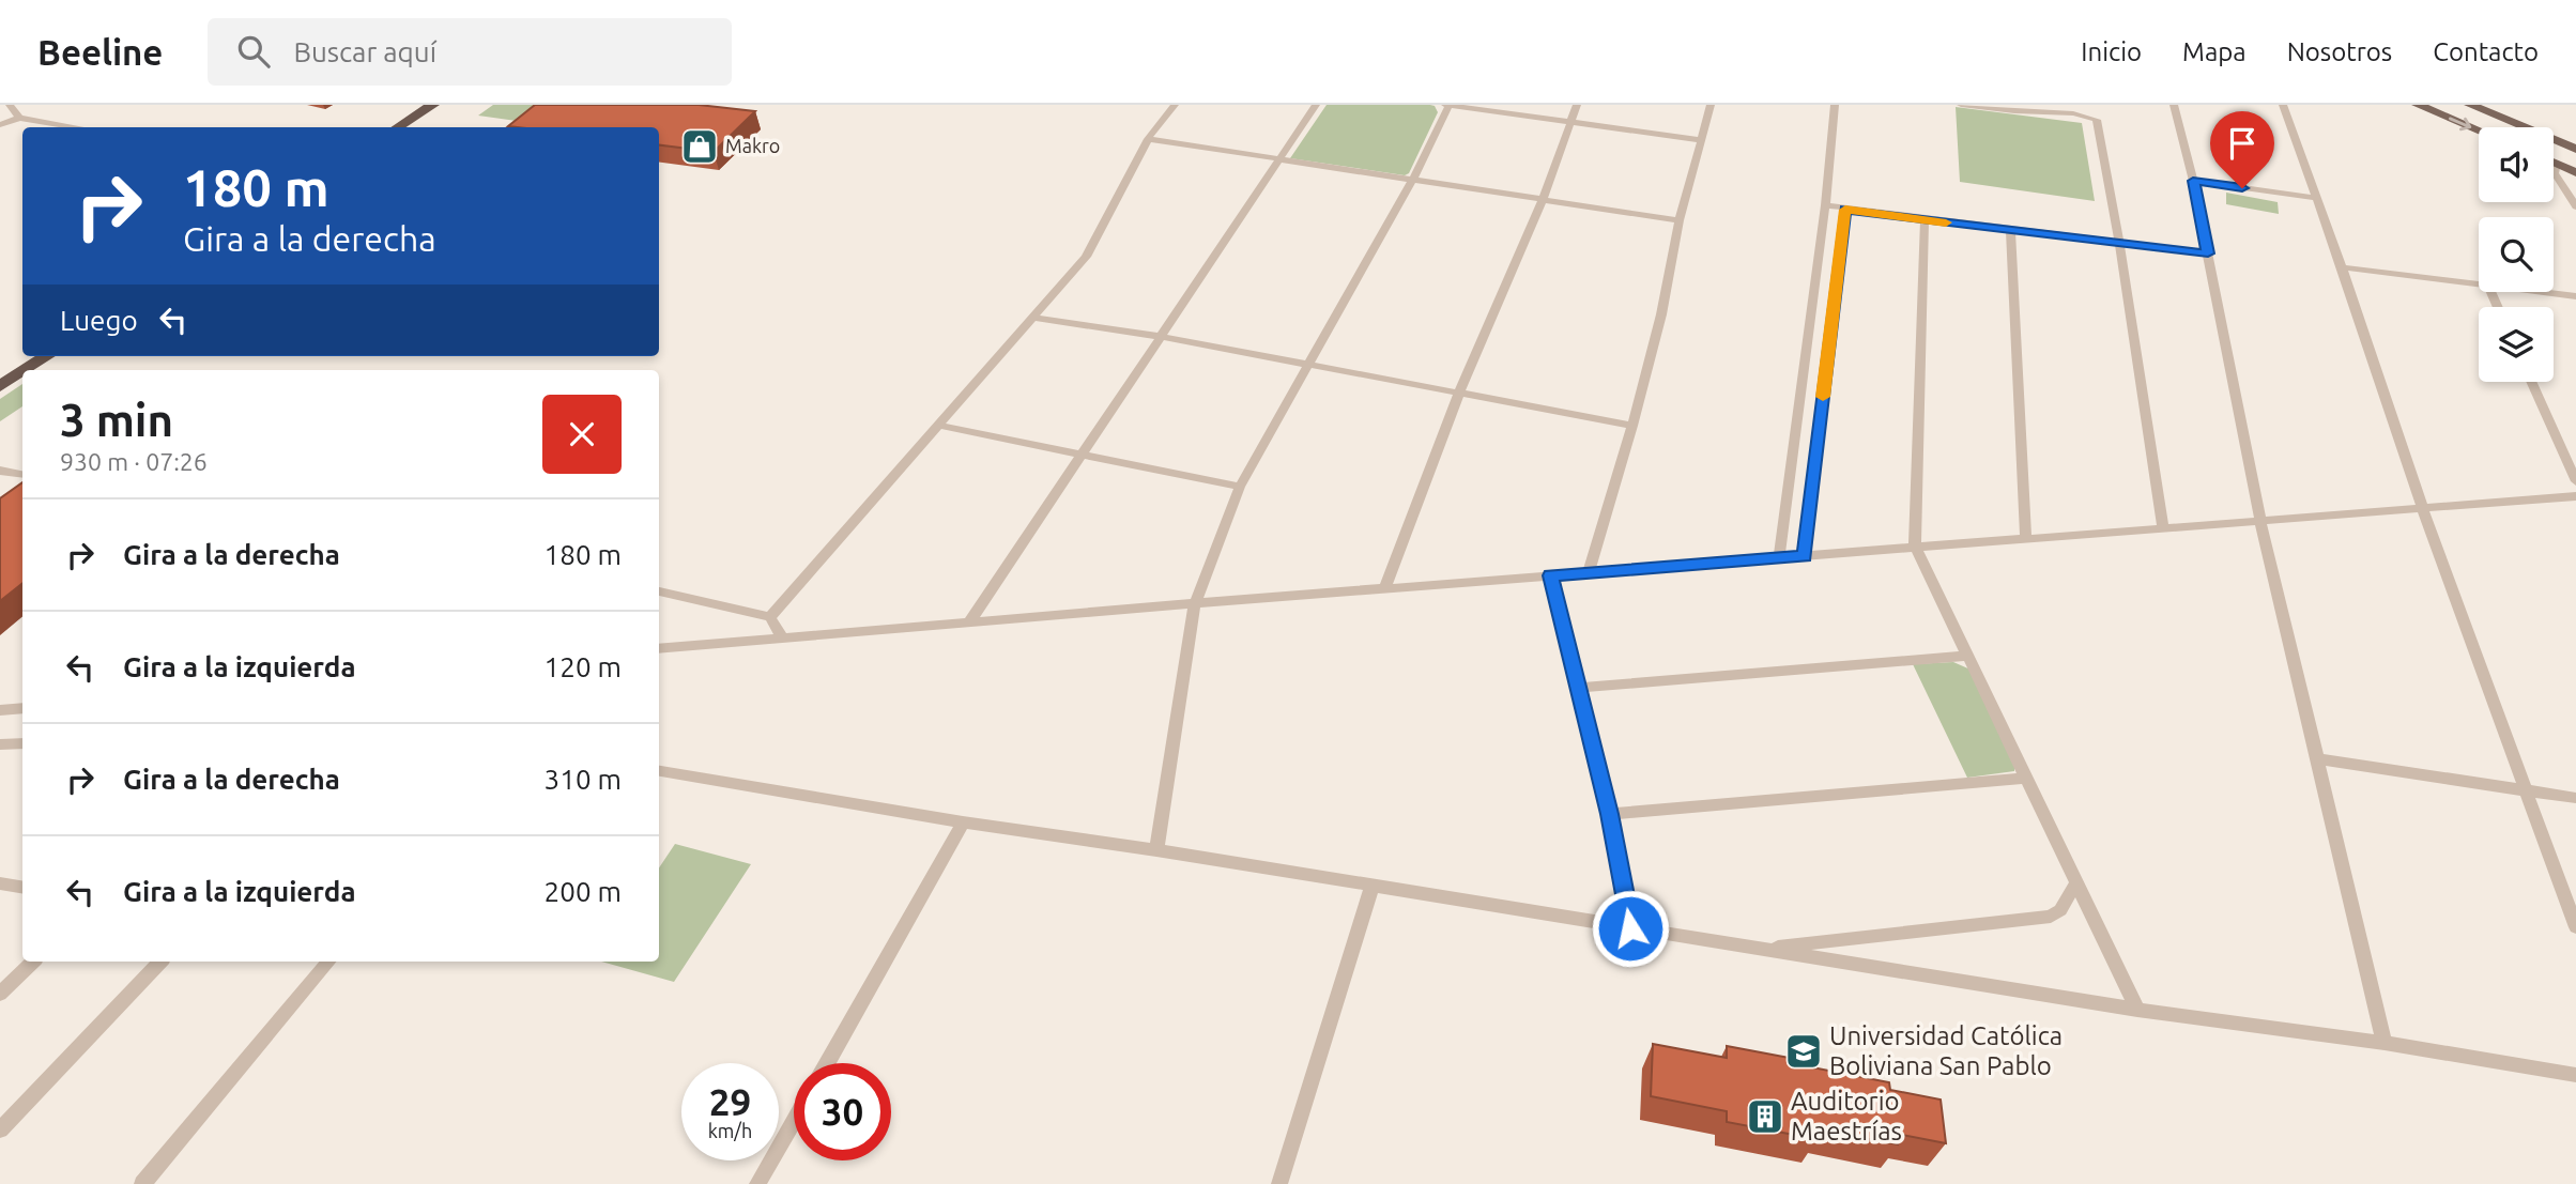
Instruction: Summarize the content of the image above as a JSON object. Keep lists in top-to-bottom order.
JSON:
{
  "places": {
    "shop": ["Makro"],
    "school or university": ["Universidad Católica Boliviana San Pablo"],
    "building": ["Auditorio Maestrías"]
  },
  "page": {
    "header": "Beeline",
    "search": "Buscar aquí",
    "nav": [
      "Inicio",
      "Mapa",
      "Nosotros",
      "Contacto"
    ],
    "turn": ["180 m", "Gira a la derecha"],
    "then": "Luego",
    "heading": ["3 min", "930 m · 07:26"],
    "list": [
      {
        "name": "Gira a la derecha",
        "value": "180 m"
      },
      {
        "name": "Gira a la izquierda",
        "value": "120 m"
      },
      {
        "name": "Gira a la derecha",
        "value": "310 m"
      },
      {
        "name": "Gira a la izquierda",
        "value": "200 m"
      }
    ],
    "speed": "29 km/h",
    "limit": "30"
  }
}
